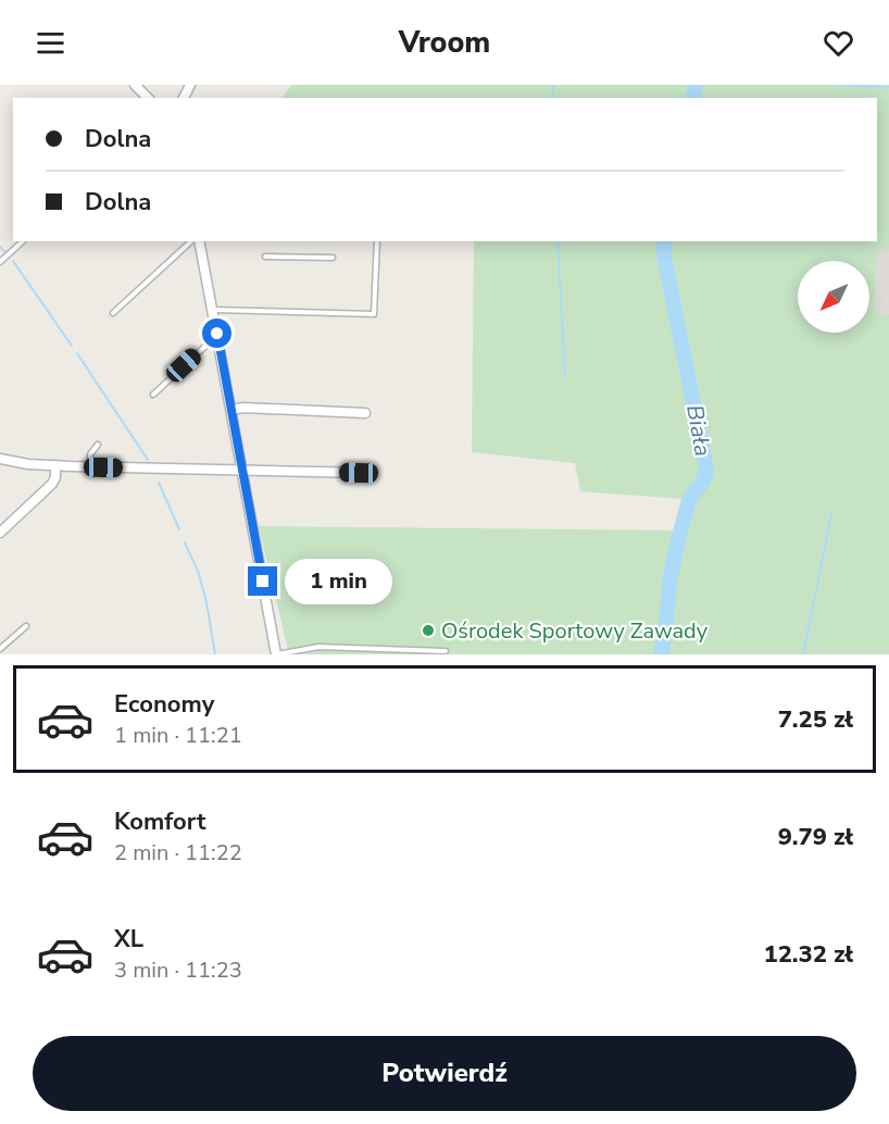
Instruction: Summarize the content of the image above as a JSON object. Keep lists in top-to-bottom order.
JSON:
{
  "water": ["Biała"],
  "places": ["Ośrodek Sportowy Zawady"],
  "north": "bottom left",
  "page": {
    "header": "Vroom",
    "banner": ["Dolna", "Dolna"],
    "bubble": "1 min",
    "list": [
      {
        "name": "Economy",
        "note": "1 min · 11:21",
        "value": "7.25 zł"
      },
      {
        "name": "Komfort",
        "note": "2 min · 11:22",
        "value": "9.79 zł"
      },
      {
        "name": "XL",
        "note": "3 min · 11:23",
        "value": "12.32 zł"
      }
    ],
    "buttons": "Potwierdź"
  }
}
